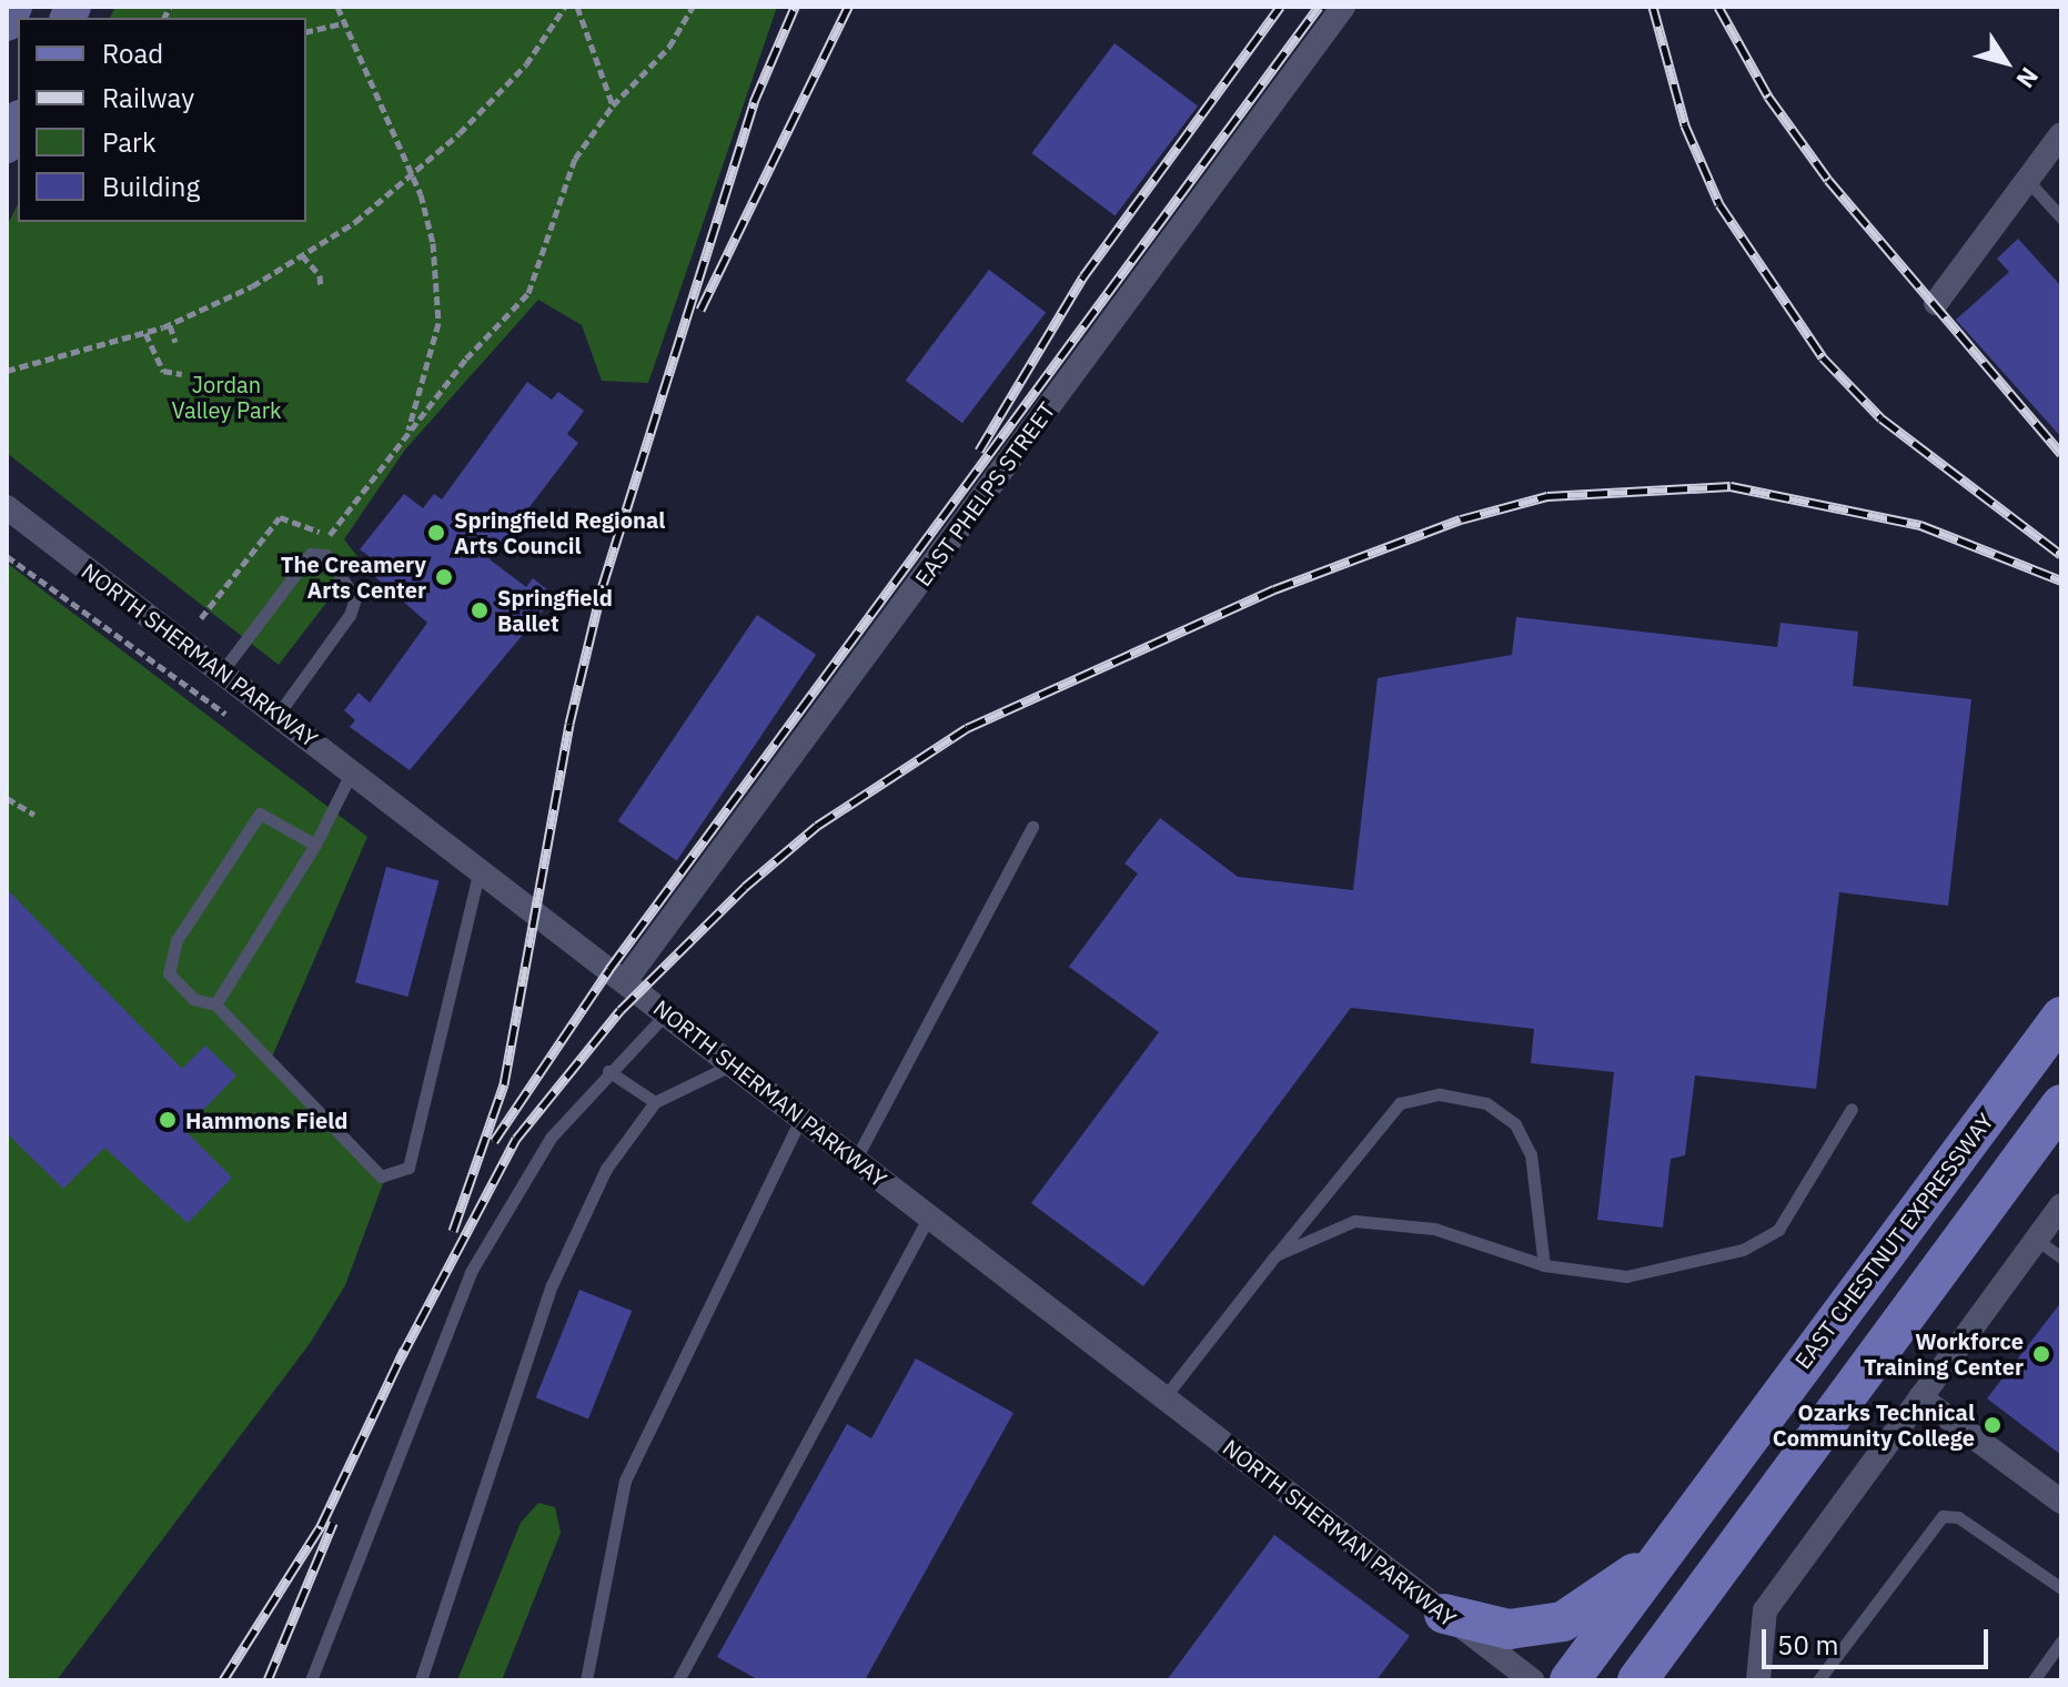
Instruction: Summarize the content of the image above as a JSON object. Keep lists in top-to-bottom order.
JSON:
{
  "streets": {
    "main road": ["EAST CHESTNUT EXPRESSWAY"],
    "street": ["EAST PHELPS STREET", "NORTH SHERMAN PARKWAY"]
  },
  "crossings": [
    ["EAST PHELPS STREET", "NORTH SHERMAN PARKWAY"]
  ],
  "parks": ["Jordan Valley Park"],
  "places": [
    "Springfield Regional Arts Council",
    "The Creamery Arts Center",
    "Springfield Ballet",
    "Hammons Field",
    "Workforce Training Center",
    "Ozarks Technical Community College"
  ],
  "legend": [
    "Road",
    "Railway",
    "Park",
    "Building"
  ],
  "scale_bar": "50 m",
  "north": "bottom right"
}
